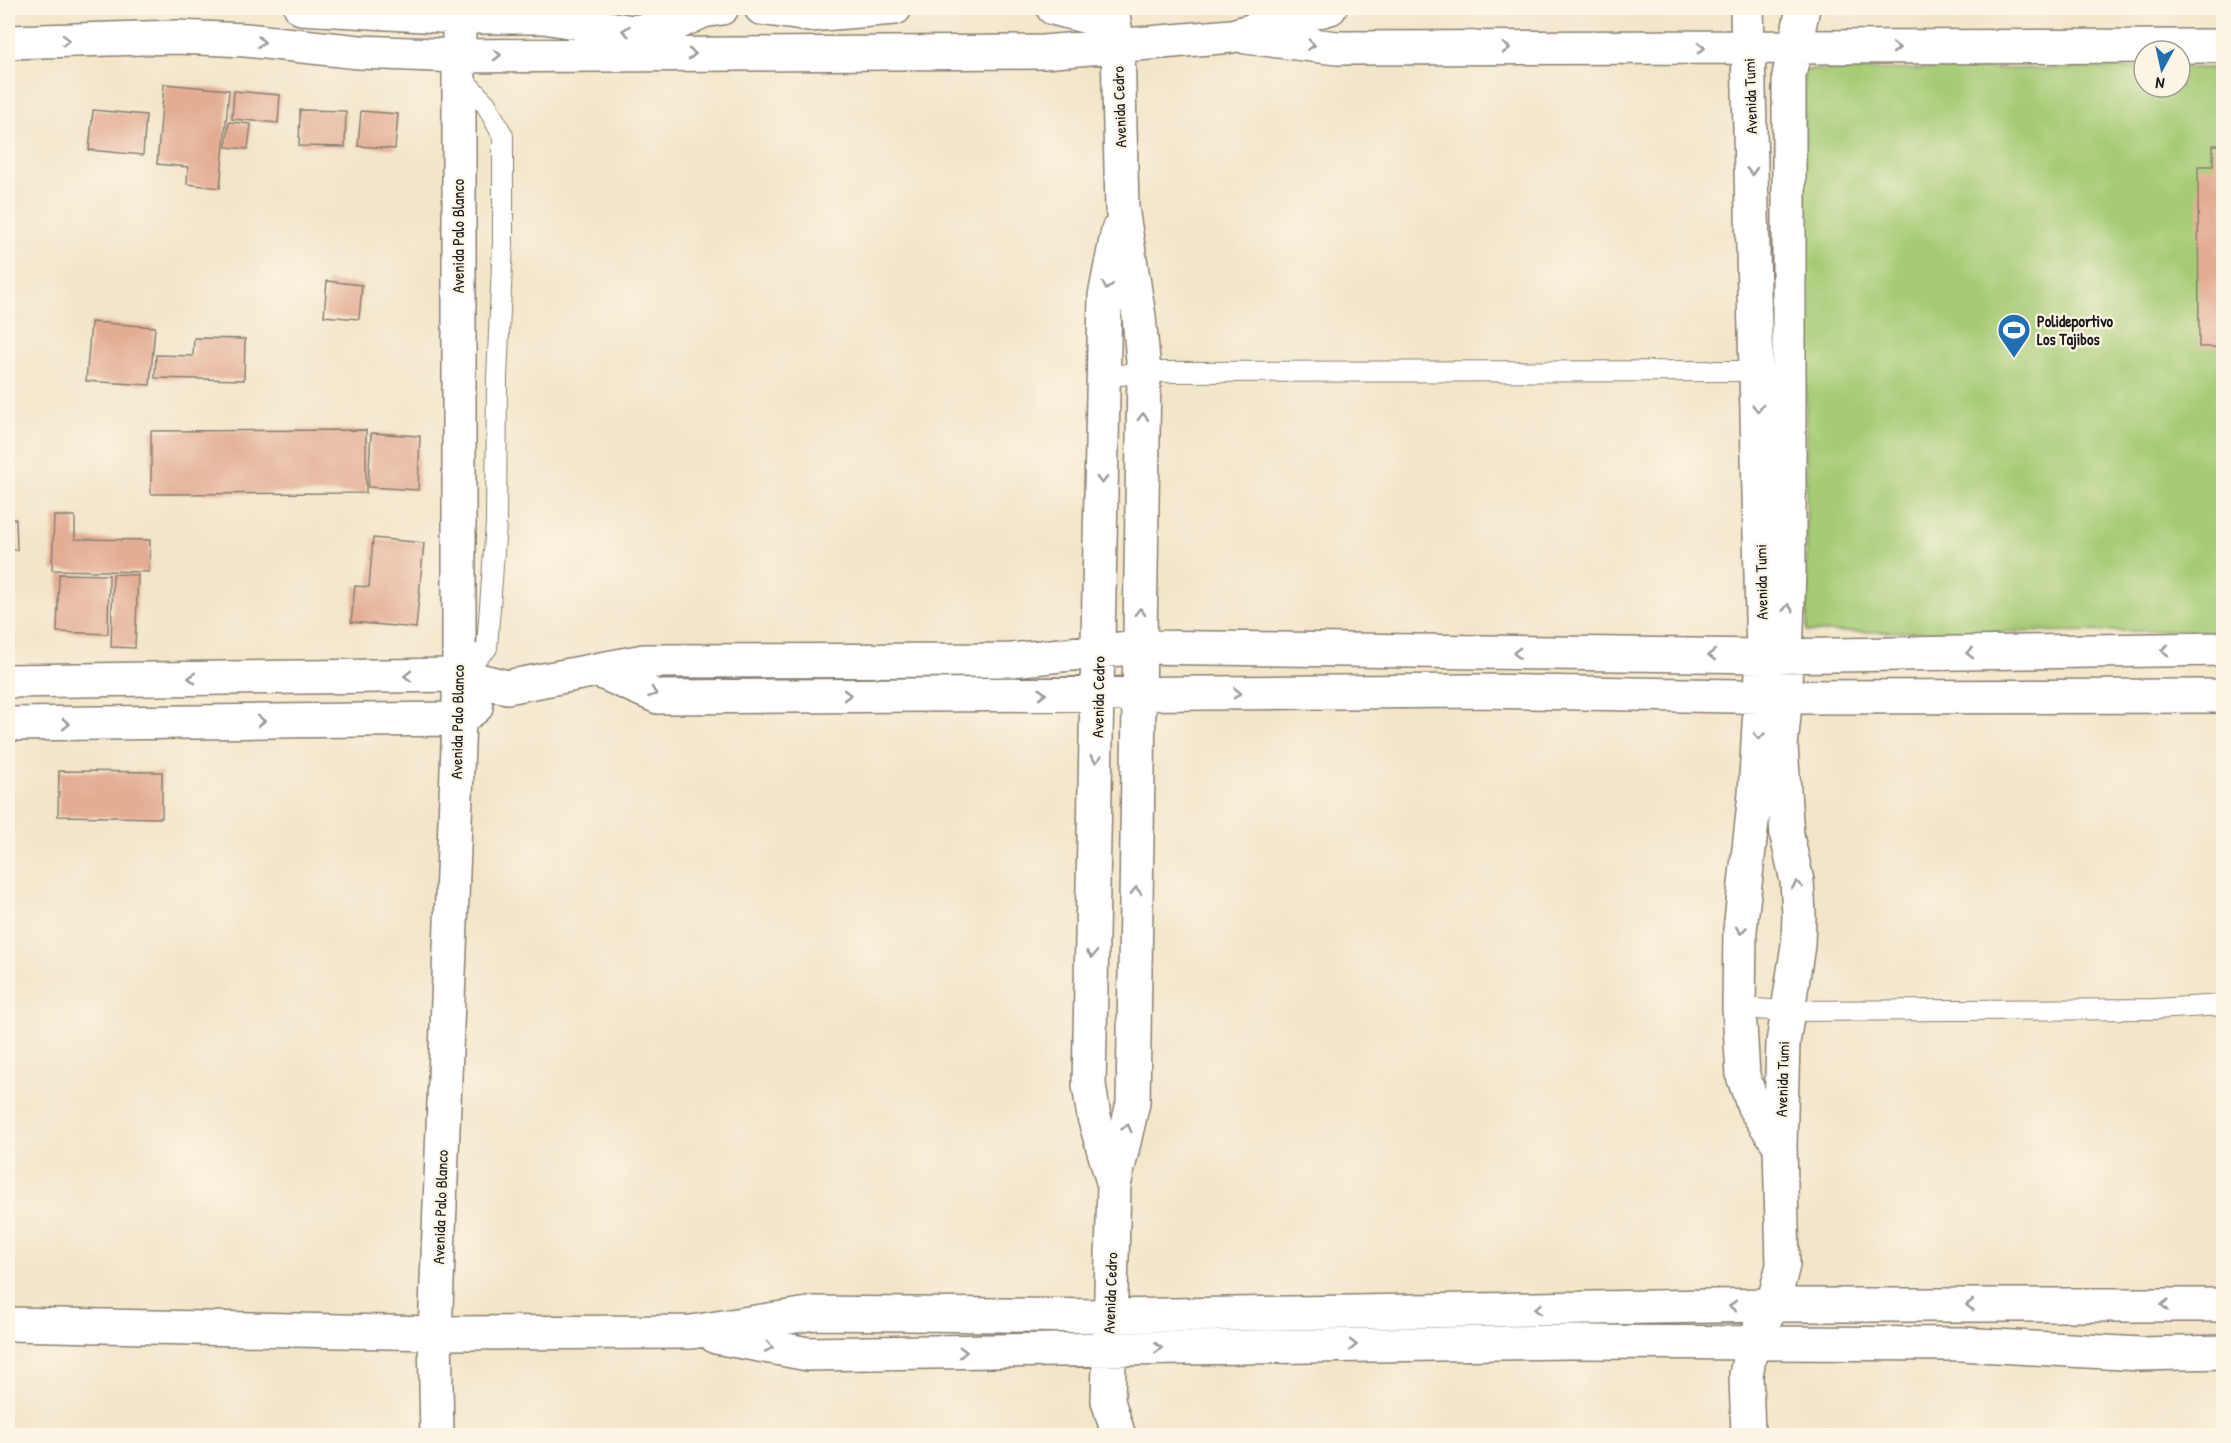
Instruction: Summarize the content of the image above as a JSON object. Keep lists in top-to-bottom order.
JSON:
{
  "streets": {
    "street": ["Avenida Tumi", "Avenida Cedro", "Avenida Palo Blanco"]
  },
  "places": {
    "sports": ["Polideportivo Los Tajibos"]
  },
  "north": "bottom"
}
